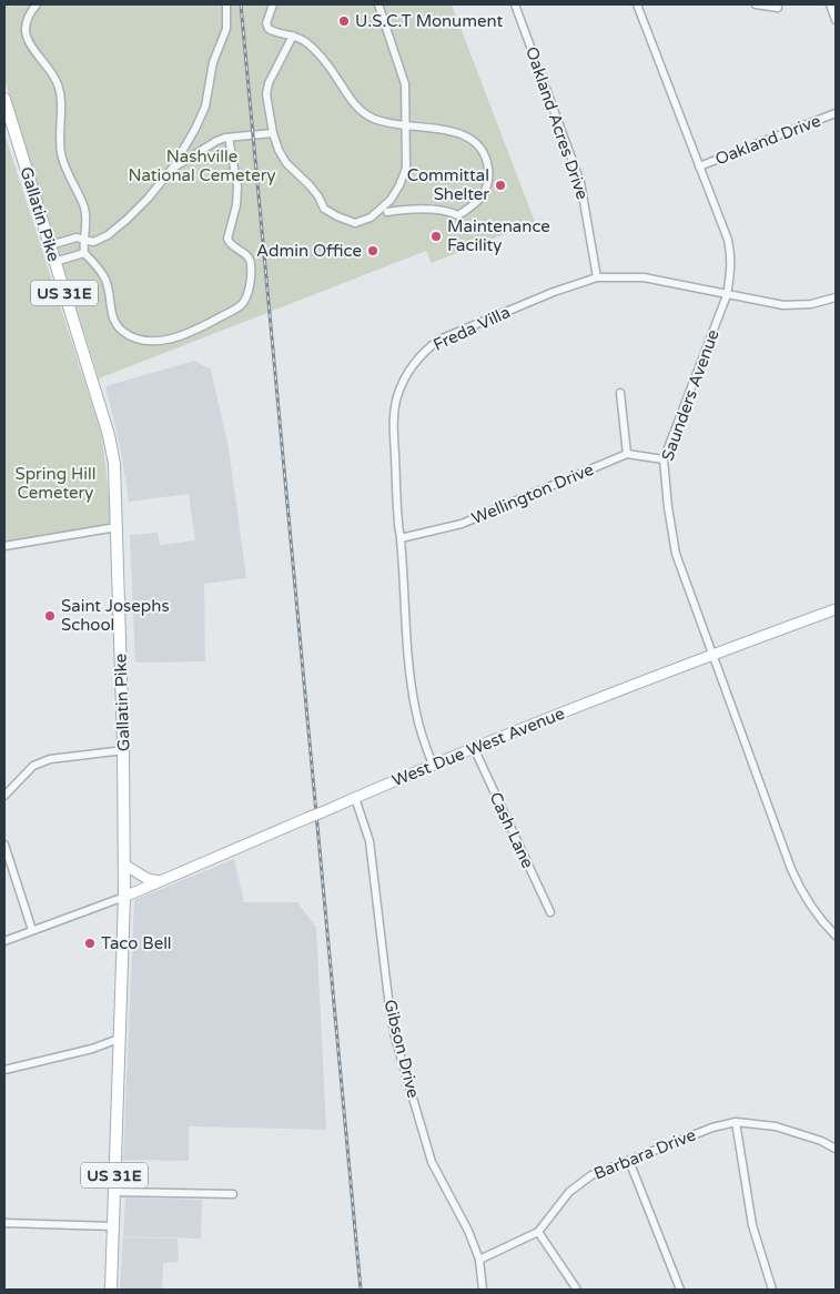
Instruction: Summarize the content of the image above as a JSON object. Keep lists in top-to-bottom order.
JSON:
{
  "streets": {
    "main road": ["Gallatin Pike", "US 31E", "West Due West Avenue"],
    "street": [
      "Oakland Acres Drive",
      "Oakland Drive",
      "Freda Villa",
      "Saunders Avenue",
      "Wellington Drive",
      "Cash Lane",
      "Gibson Drive",
      "Barbara Drive"
    ]
  },
  "crossings": [
    ["Oakland Acres Drive", "Freda Villa"],
    ["Oakland Drive", "Saunders Avenue"],
    ["Gallatin Pike", "West Due West Avenue"],
    ["Freda Villa", "Saunders Avenue"],
    ["Freda Villa", "Wellington Drive"],
    ["Freda Villa", "West Due West Avenue"],
    ["Saunders Avenue", "West Due West Avenue"],
    ["West Due West Avenue", "Cash Lane"],
    ["West Due West Avenue", "Gibson Drive"],
    ["Gibson Drive", "Barbara Drive"]
  ],
  "parks": ["Nashville National Cemetery", "Spring Hill Cemetery"],
  "places": [
    "U.S.C.T Monument",
    "Committal Shelter",
    "Maintenance Facility",
    "Admin Office",
    "Saint Josephs School",
    "Taco Bell"
  ]
}
